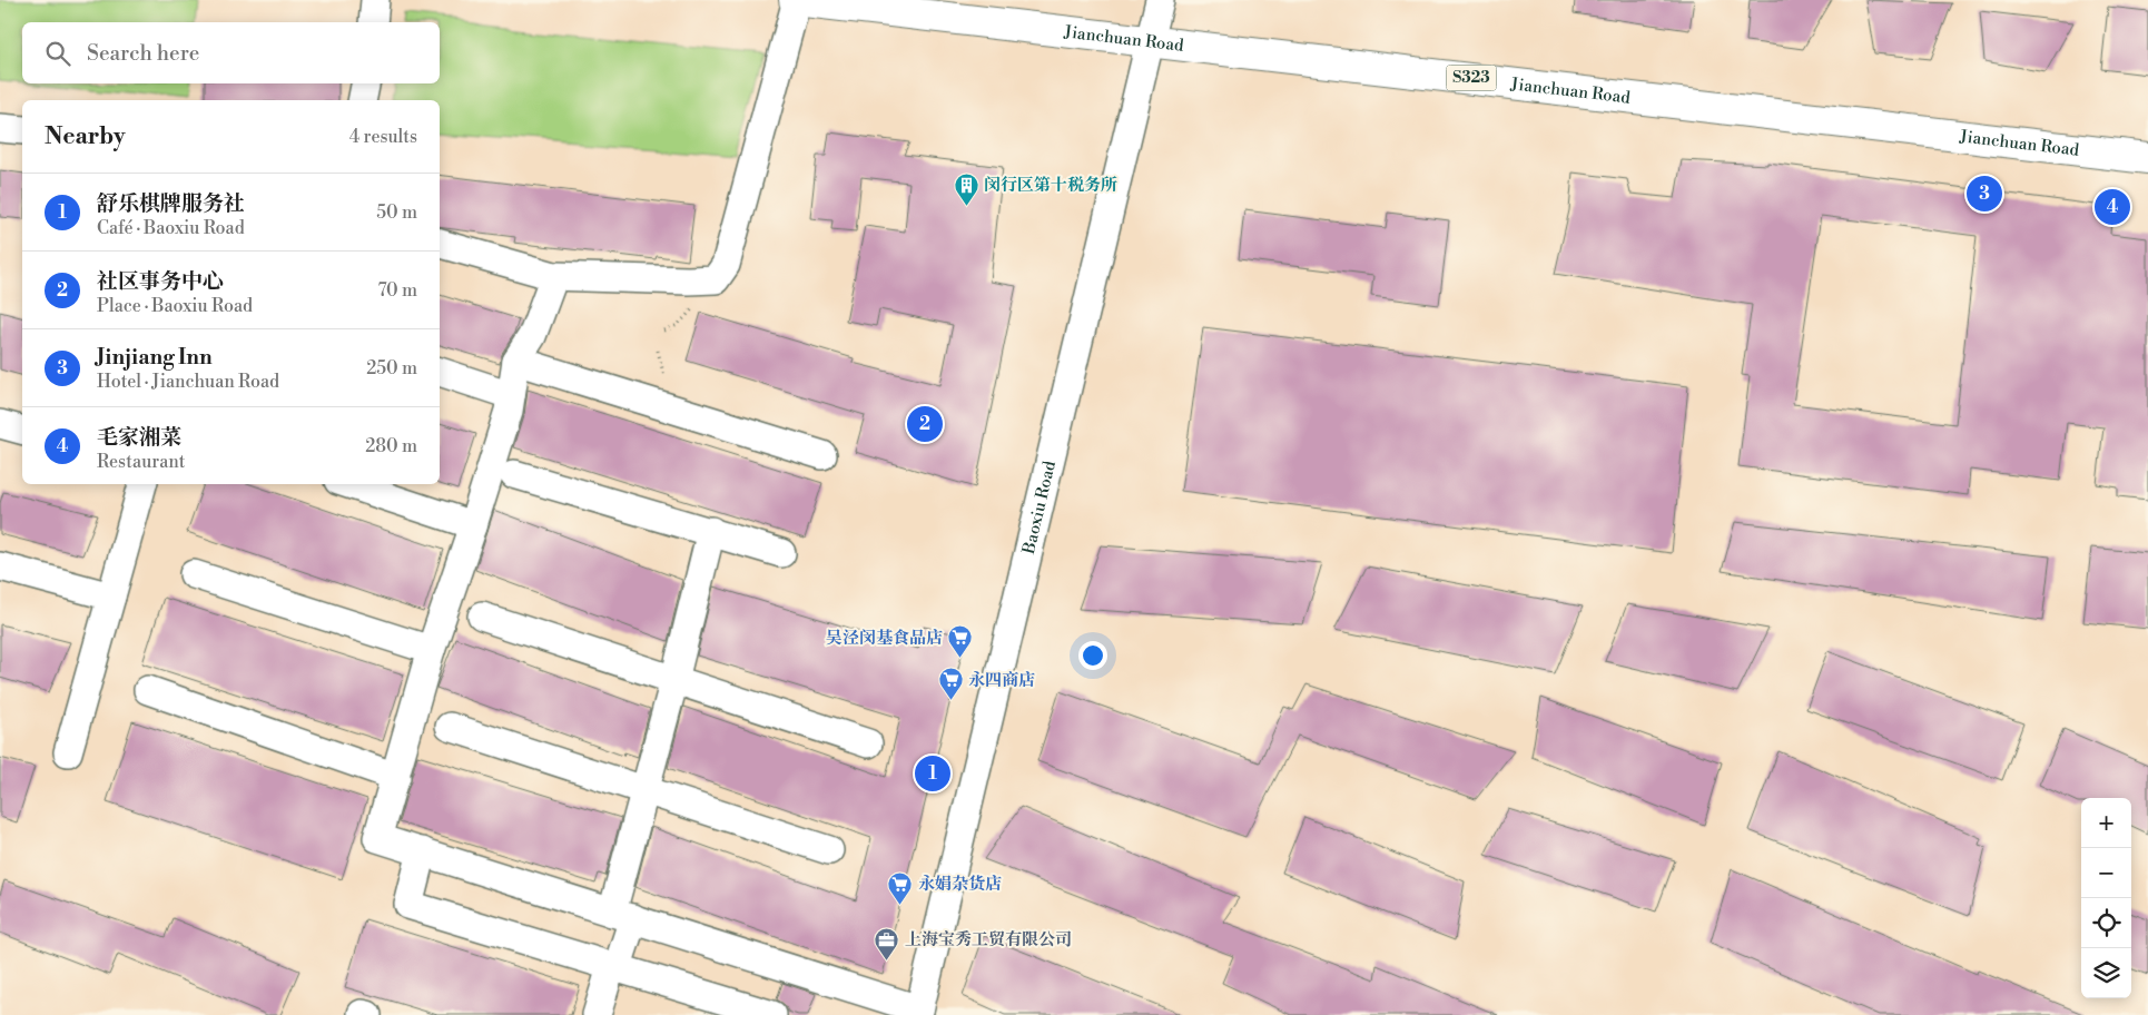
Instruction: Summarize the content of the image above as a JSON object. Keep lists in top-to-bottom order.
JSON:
{
  "streets": {
    "main road": ["Jianchuan Road", "S323"],
    "street": ["Baoxiu Road"]
  },
  "crossings": [
    ["Jianchuan Road", "Baoxiu Road"]
  ],
  "places": {
    "building": ["闵行区第十税务所"],
    "supermarket": ["吴泾闵基食品店", "永四商店", "永娟杂货店"],
    "office": ["上海宝秀工贸有限公司"]
  },
  "page": {
    "search": "Search here",
    "heading": ["Nearby", "4 results"],
    "list": [
      {
        "mark": "1",
        "name": "舒乐棋牌服务社",
        "note": "Café · Baoxiu Road",
        "value": "50 m"
      },
      {
        "mark": "2",
        "name": "社区事务中心",
        "note": "Place · Baoxiu Road",
        "value": "70 m"
      },
      {
        "mark": "3",
        "name": "Jinjiang Inn",
        "note": "Hotel · Jianchuan Road",
        "value": "250 m"
      },
      {
        "mark": "4",
        "name": "毛家湘菜",
        "note": "Restaurant",
        "value": "280 m"
      }
    ],
    "pins": [
      "3",
      "4",
      "2",
      "1"
    ],
    "map_buttons": ["+", "−"]
  }
}
